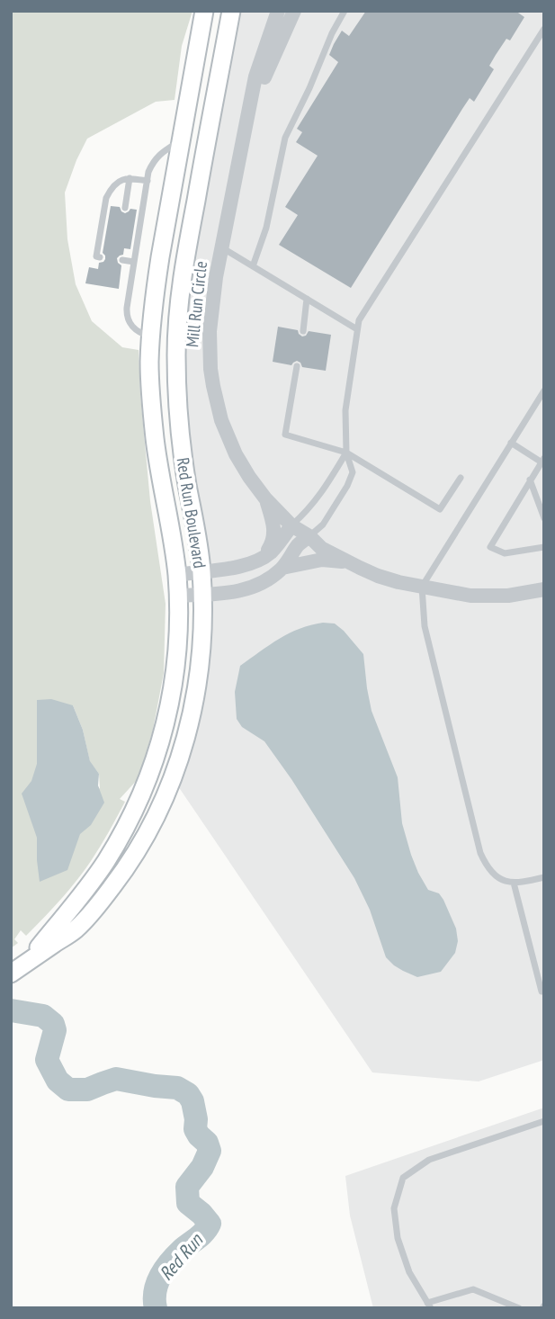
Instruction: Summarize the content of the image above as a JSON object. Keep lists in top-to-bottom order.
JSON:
{
  "streets": {
    "main road": ["Red Run Boulevard"],
    "street": ["Mill Run Circle"]
  },
  "water": ["Red Run"]
}
